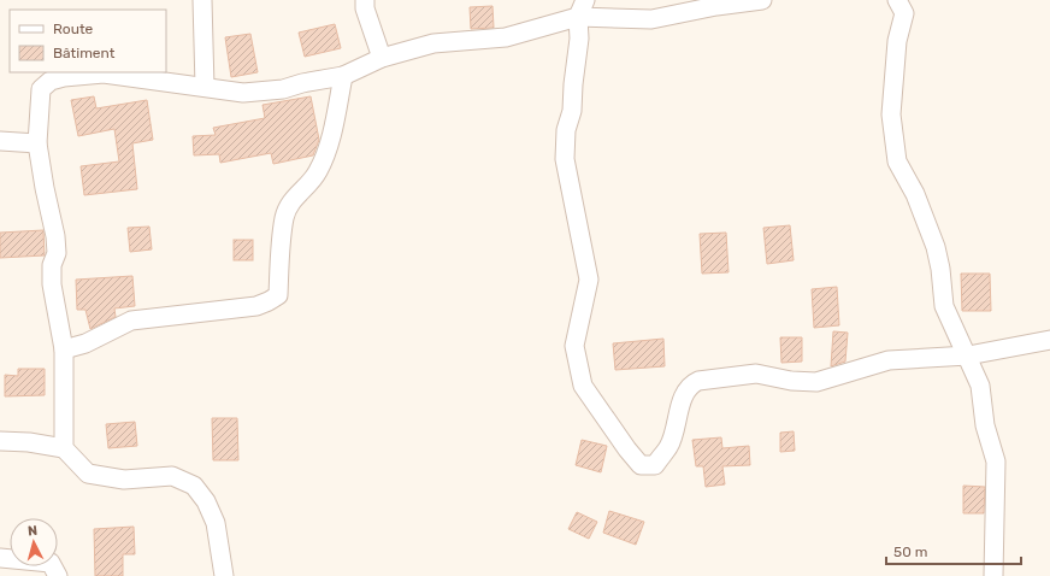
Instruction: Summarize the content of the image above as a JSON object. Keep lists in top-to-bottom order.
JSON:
{
  "legend": ["Route", "Bâtiment"],
  "scale_bar": "50 m",
  "north": "top"
}
